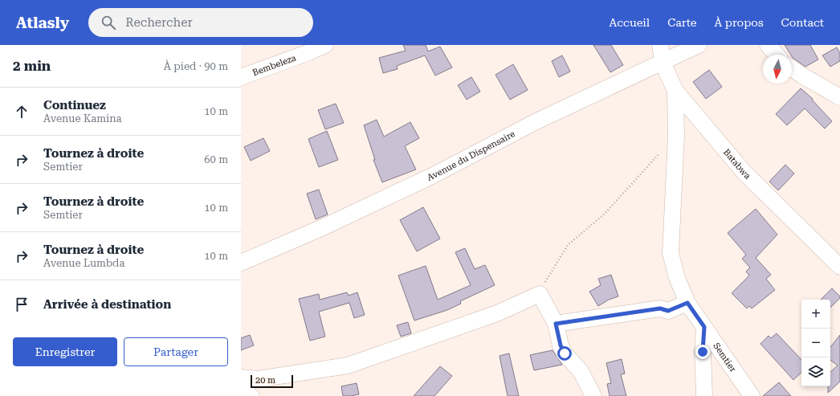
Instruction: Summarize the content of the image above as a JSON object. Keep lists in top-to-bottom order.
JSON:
{
  "streets": {
    "street": [
      "Bembeleza",
      "Avenue du Dispensaire",
      "Batabwa",
      "Semtier"
    ]
  },
  "crossings": [
    ["Avenue du Dispensaire", "Batabwa"],
    ["Batabwa", "Semtier"]
  ],
  "scale_bar": "20 m",
  "north": "bottom",
  "page": {
    "header": "Atlasly",
    "search": "Rechercher",
    "nav": [
      "Accueil",
      "Carte",
      "À propos",
      "Contact"
    ],
    "heading": ["2 min", "À pied · 90 m"],
    "list": [
      ["Continuez", "Avenue Kamina", "10 m"],
      ["Tournez à droite", "Semtier", "60 m"],
      ["Tournez à droite", "Semtier", "10 m"],
      ["Tournez à droite", "Avenue Lumbda", "10 m"],
      "Arrivée à destination"
    ],
    "map_buttons": ["+", "−"],
    "buttons": ["Enregistrer", "Partager"],
    "scale": "20 m"
  }
}
